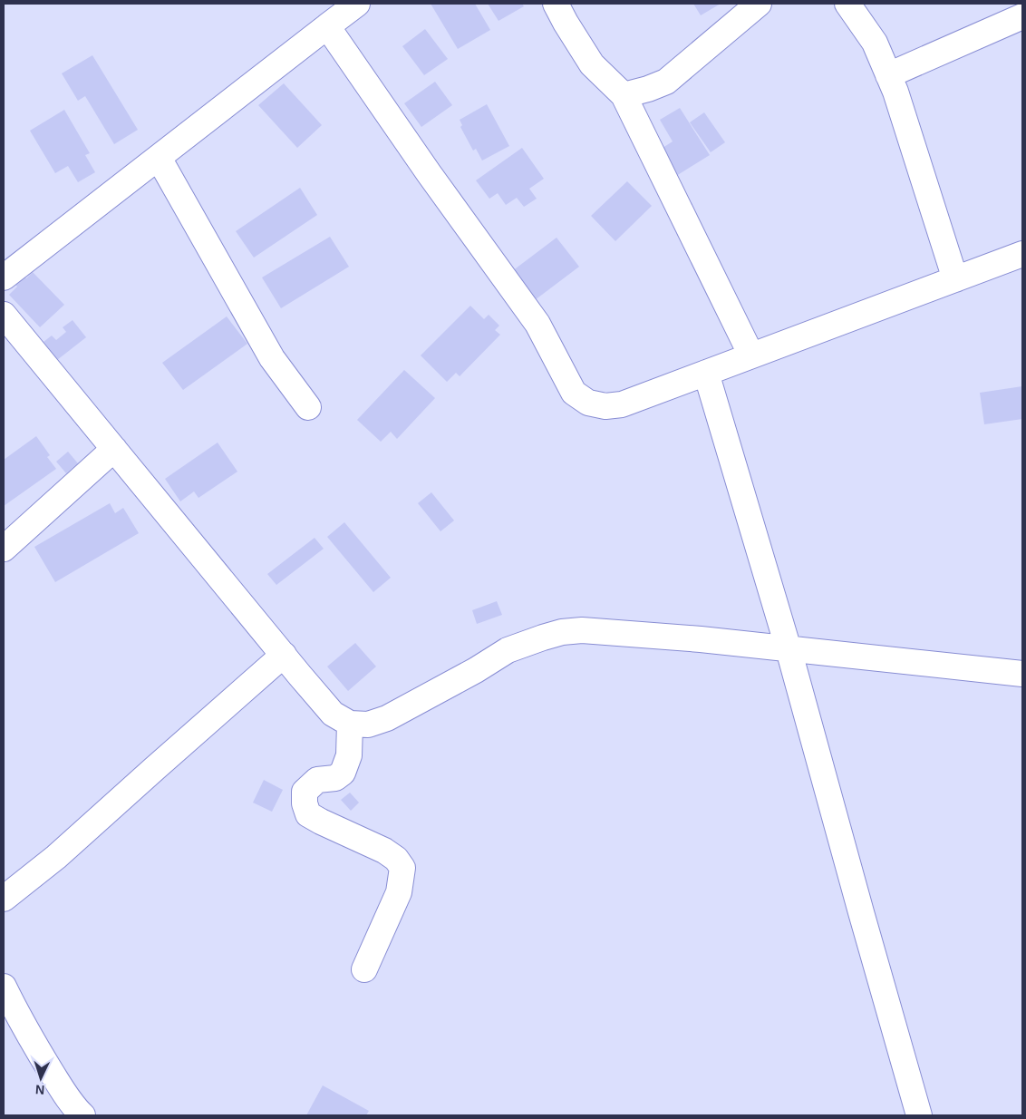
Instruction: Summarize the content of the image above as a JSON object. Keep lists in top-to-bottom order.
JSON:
{
  "north": "bottom"
}
